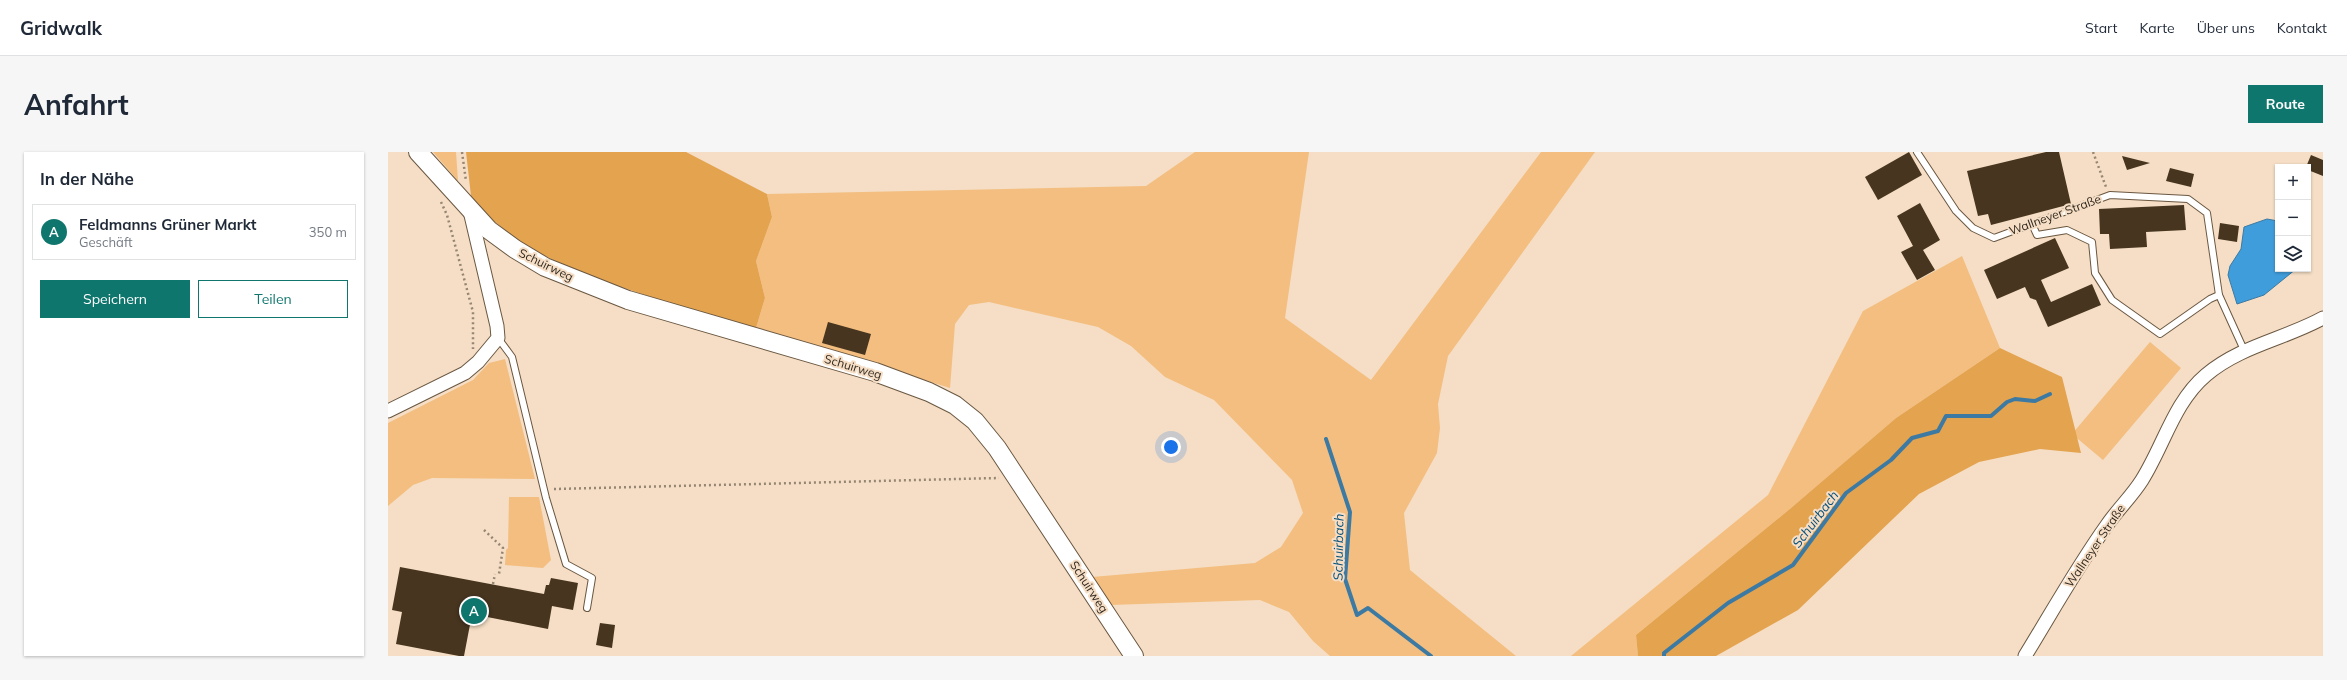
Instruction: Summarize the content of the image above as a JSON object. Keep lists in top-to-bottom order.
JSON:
{
  "streets": {
    "main road": ["Schuirweg"],
    "street": ["Wallneyer Straße"]
  },
  "water": ["Schuirbach"],
  "page": {
    "header": "Gridwalk",
    "nav": [
      "Start",
      "Karte",
      "Über uns",
      "Kontakt"
    ],
    "buttons": [
      "Route",
      ["Speichern", "Teilen"]
    ],
    "title": "Anfahrt",
    "heading": "In der Nähe",
    "map_buttons": ["+", "−"],
    "list": [
      {
        "mark": "A",
        "name": "Feldmanns Grüner Markt",
        "note": "Geschäft",
        "value": "350 m"
      }
    ],
    "pins": "A"
  }
}
